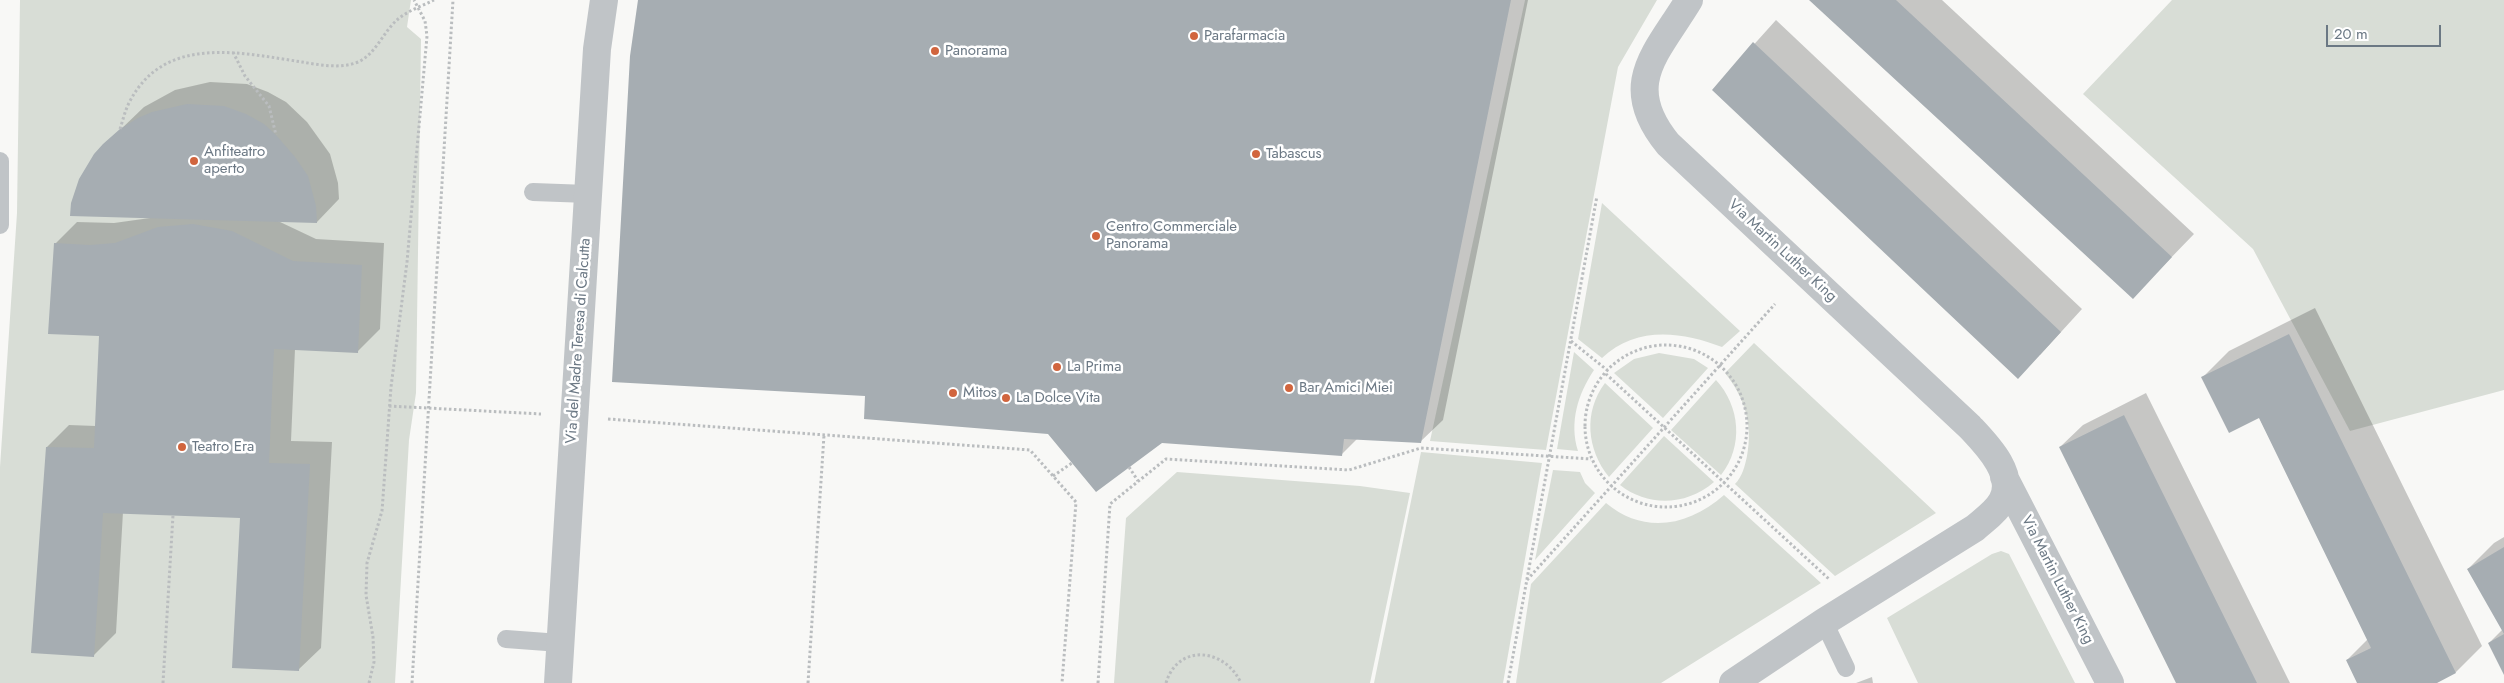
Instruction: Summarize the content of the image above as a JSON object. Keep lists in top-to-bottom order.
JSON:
{
  "streets": {
    "street": ["Via Martin Luther King", "Via del Madre Teresa di Calcutta"]
  },
  "places": [
    "Parafarmacia",
    "Panorama",
    "Tabascus",
    "Anfiteatro aperto",
    "Centro Commerciale Panorama",
    "La Prima",
    "Bar Amici Miei",
    "Mitos",
    "La Dolce Vita",
    "Teatro Era"
  ],
  "scale_bar": "20 m"
}
